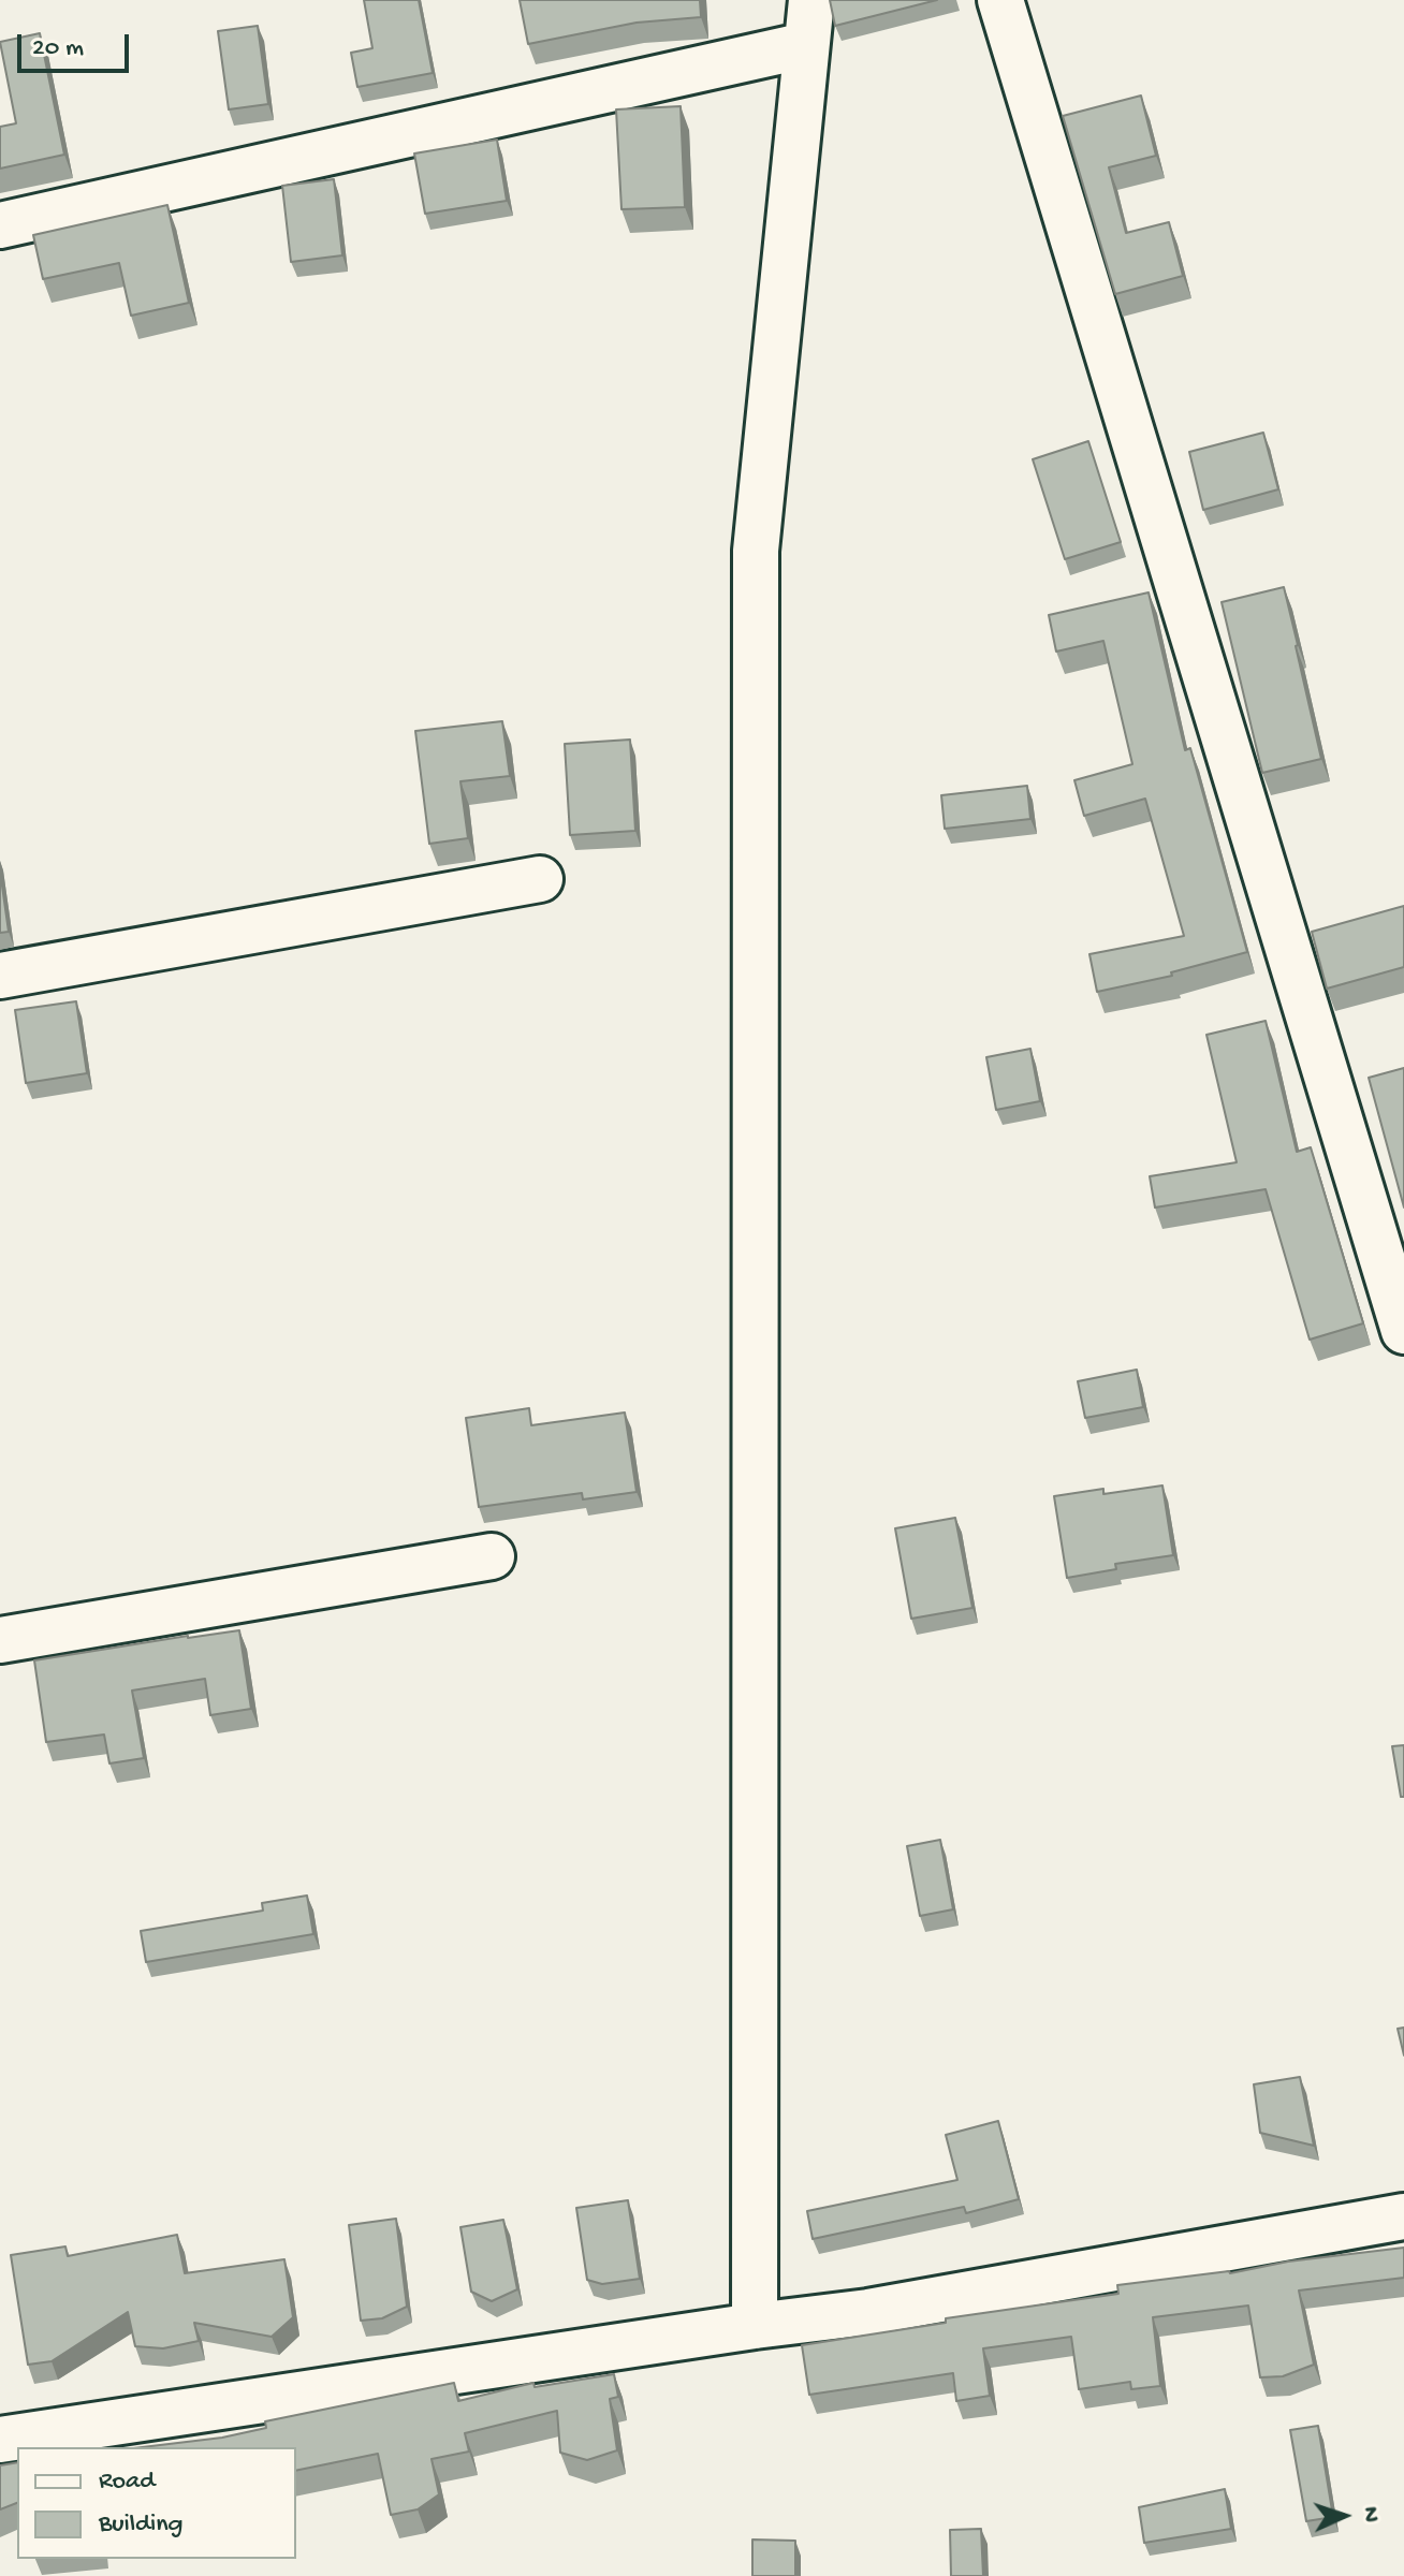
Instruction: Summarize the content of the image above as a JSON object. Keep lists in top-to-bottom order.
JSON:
{
  "legend": ["Road", "Building"],
  "scale_bar": "20 m",
  "north": "right"
}
